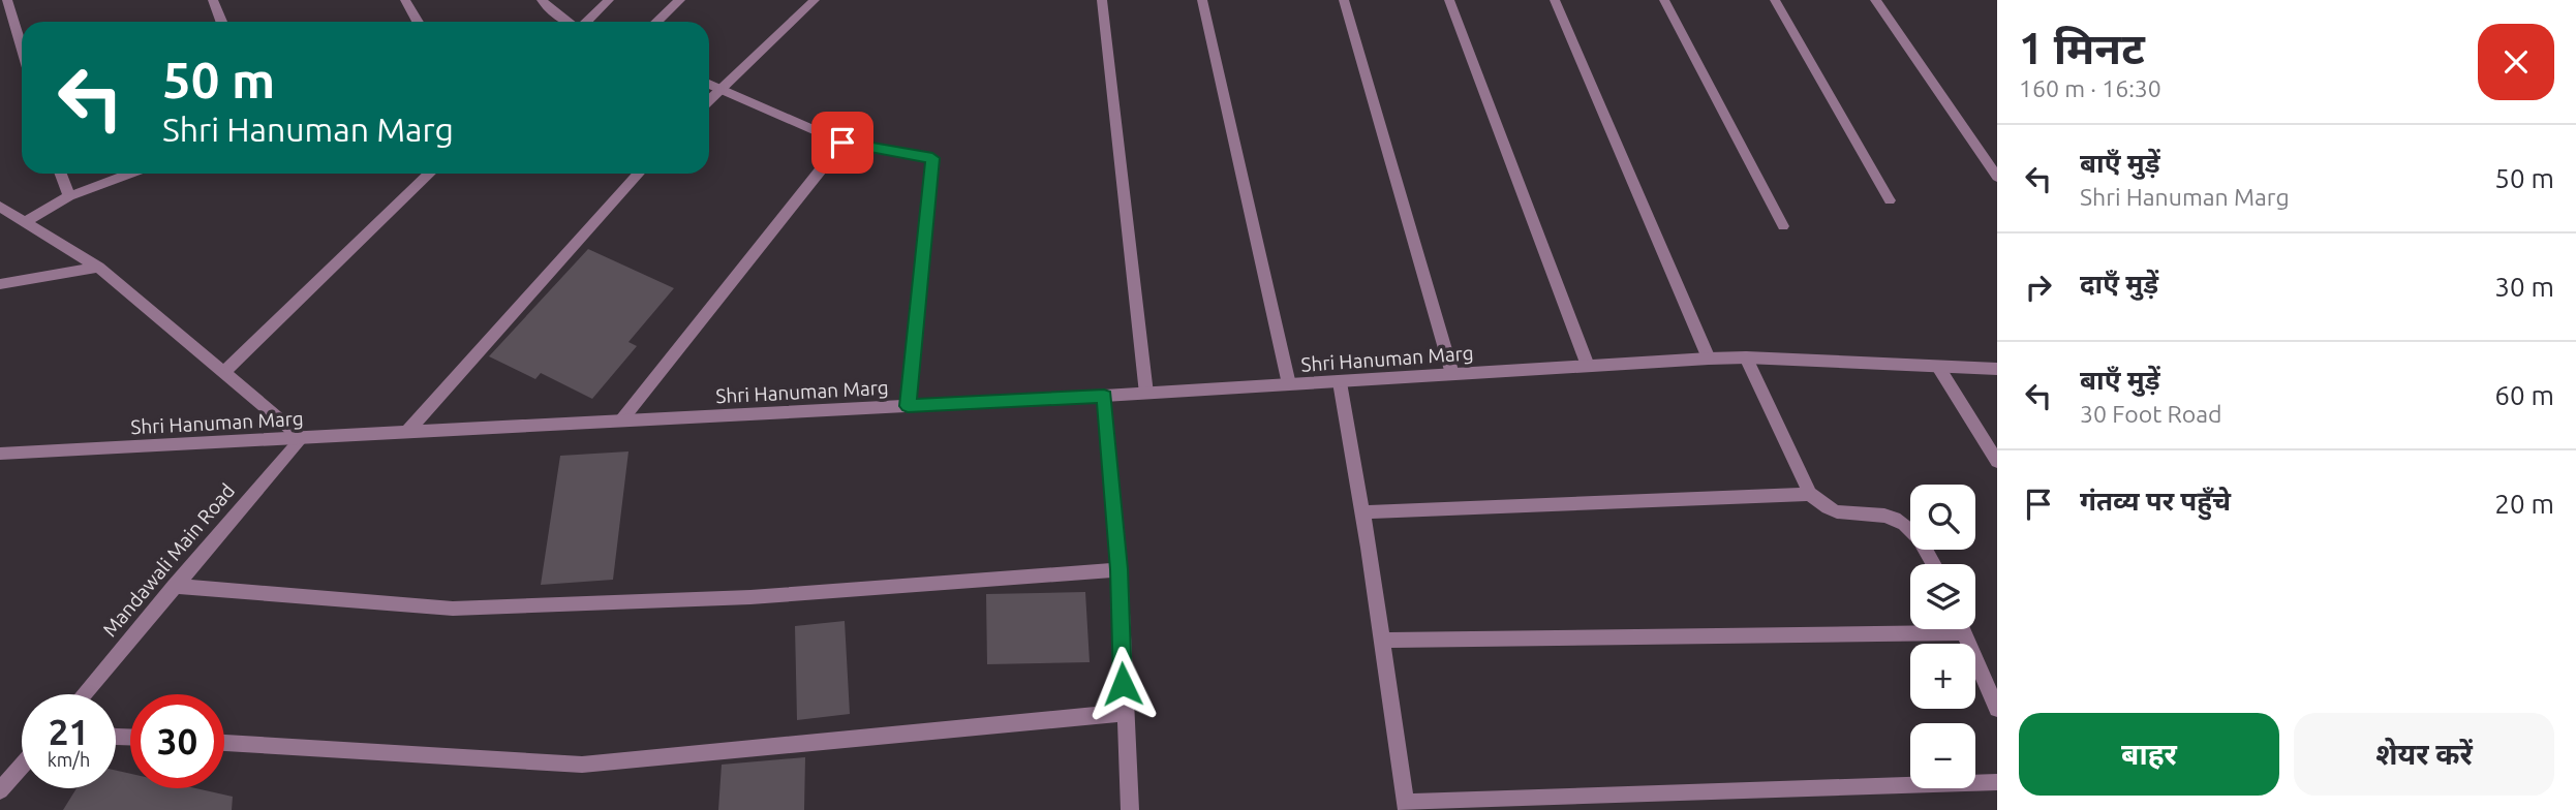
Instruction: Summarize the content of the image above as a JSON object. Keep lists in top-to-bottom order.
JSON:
{
  "streets": {
    "street": ["Shri Hanuman Marg", "Mandawali Main Road"]
  },
  "crossings": [
    ["Shri Hanuman Marg", "Mandawali Main Road"]
  ],
  "page": {
    "heading": ["1 मिनट", "160 m · 16:30"],
    "turn": ["50 m", "Shri Hanuman Marg"],
    "list": [
      {
        "name": "बाएँ मुड़ें",
        "note": "Shri Hanuman Marg",
        "value": "50 m"
      },
      {
        "name": "दाएँ मुड़ें",
        "value": "30 m"
      },
      {
        "name": "बाएँ मुड़ें",
        "note": "30 Foot Road",
        "value": "60 m"
      },
      {
        "name": "गंतव्य पर पहुँचे",
        "value": "20 m"
      }
    ],
    "map_buttons": ["+", "−"],
    "speed": "21 km/h",
    "limit": "30",
    "buttons": ["बाहर", "शेयर करें"]
  }
}
